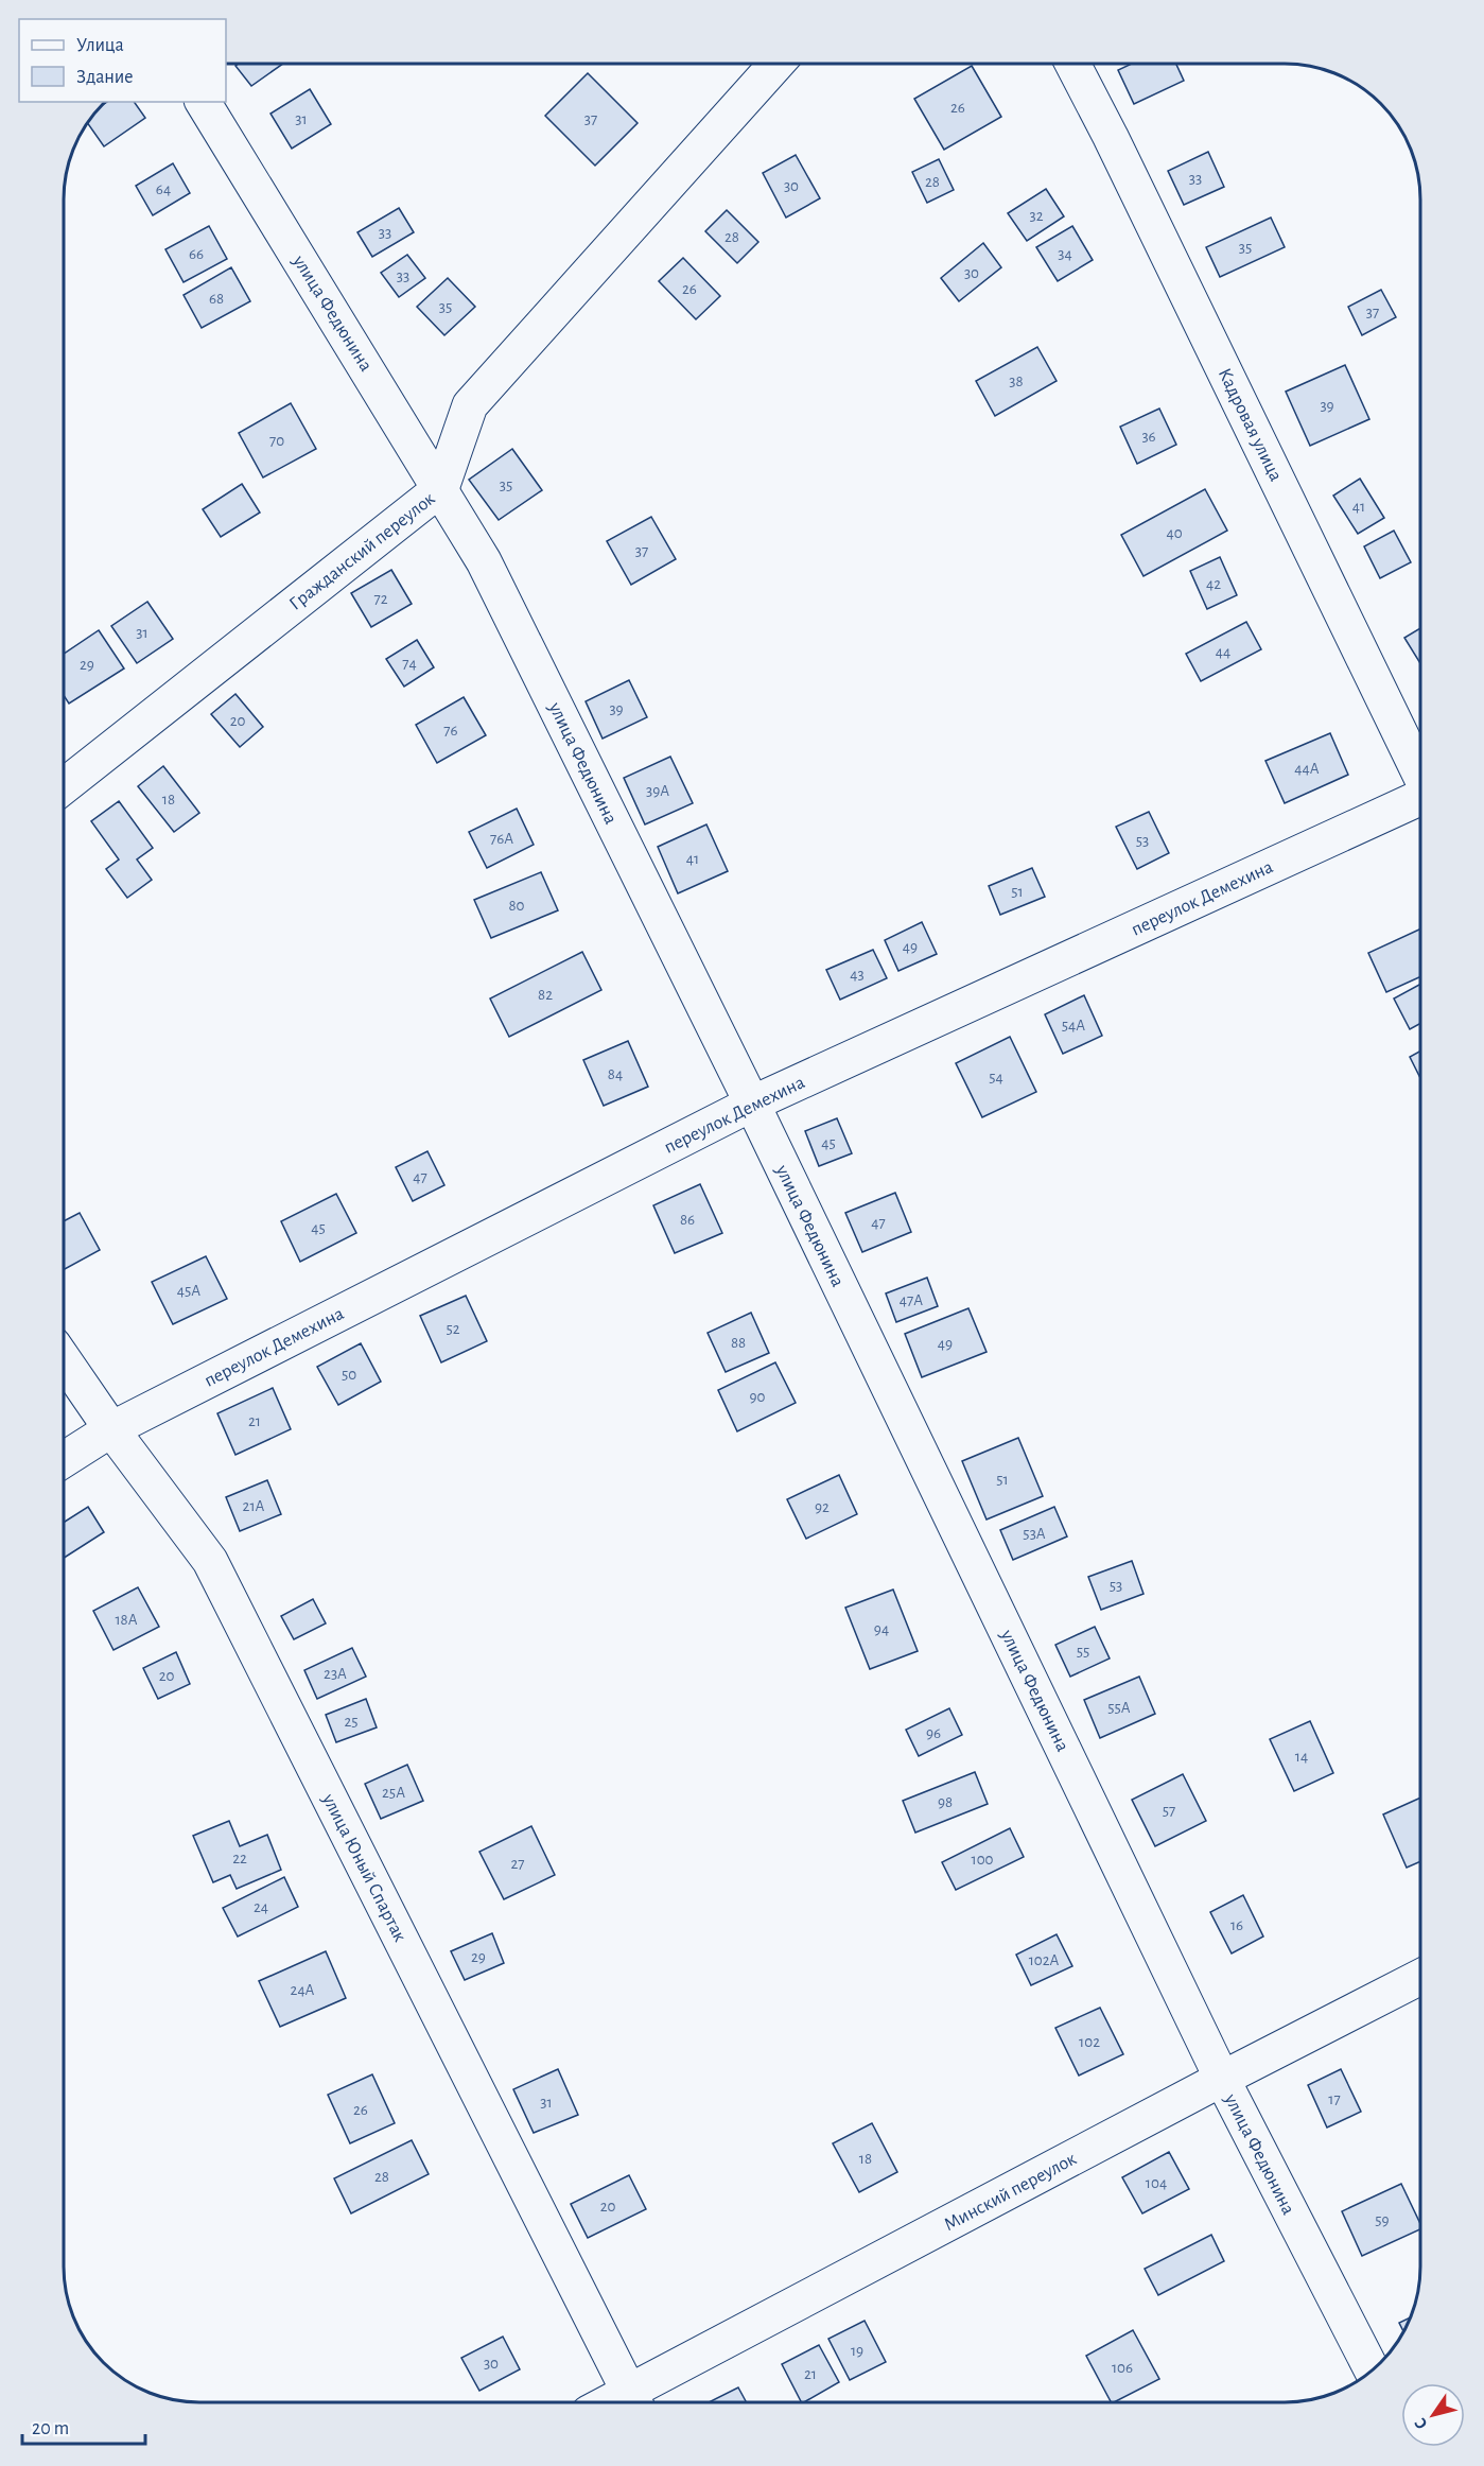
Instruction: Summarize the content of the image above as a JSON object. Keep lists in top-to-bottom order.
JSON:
{
  "streets": {
    "street": [
      "улица Федюнина",
      "Кадровая улица",
      "Гражданский переулок",
      "переулок Демехина",
      "улица Юный Спартак",
      "Минский переулок"
    ]
  },
  "crossings": [
    ["улица Федюнина", "Гражданский переулок"],
    ["улица Федюнина", "переулок Демехина"],
    ["улица Федюнина", "Минский переулок"],
    ["переулок Демехина", "улица Юный Спартак"],
    ["улица Юный Спартак", "Минский переулок"]
  ],
  "house_numbers": [
    "26",
    "31",
    "37",
    "33",
    "28",
    "30",
    "64",
    "32",
    "33",
    "28",
    "35",
    "66",
    "34",
    "30",
    "33",
    "26",
    "68",
    "35",
    "37",
    "38",
    "39",
    "36",
    "70",
    "35",
    "41",
    "40",
    "37",
    "42",
    "72",
    "31",
    "44",
    "74",
    "29",
    "39",
    "20",
    "76",
    "44А",
    "39А",
    "18",
    "76А",
    "53",
    "41",
    "51",
    "80",
    "49",
    "43",
    "82",
    "54А",
    "84",
    "54",
    "45",
    "47",
    "86",
    "47",
    "45",
    "45А",
    "47А",
    "52",
    "88",
    "49",
    "50",
    "90",
    "21",
    "51",
    "21А",
    "92",
    "53А",
    "53",
    "18А",
    "94",
    "55",
    "23А",
    "20",
    "55А",
    "25",
    "96",
    "14",
    "25А",
    "98",
    "57",
    "22",
    "100",
    "27",
    "24",
    "16",
    "29",
    "102А",
    "24А",
    "102",
    "17",
    "31",
    "26",
    "18",
    "28",
    "104",
    "20",
    "59",
    "19",
    "30",
    "106",
    "21"
  ],
  "legend": ["Улица", "Здание"],
  "scale_bar": "20 m",
  "north": "bottom left"
}
